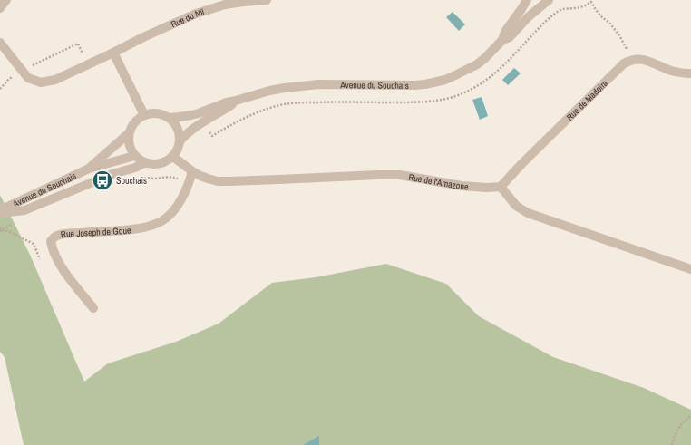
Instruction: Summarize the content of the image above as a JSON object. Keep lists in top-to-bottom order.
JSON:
{
  "streets": {
    "street": [
      "Rue du Nil",
      "Avenue du Souchais",
      "Rue de Madeira",
      "Rue de l'Amazone",
      "Rue Joseph de Goue"
    ]
  },
  "crossings": [
    ["Avenue du Souchais", "Rue de l'Amazone"],
    ["Rue de Madeira", "Rue de l'Amazone"],
    ["Rue de l'Amazone", "Rue Joseph de Goue"]
  ],
  "places": {
    "bus stop": ["Souchais"]
  }
}
